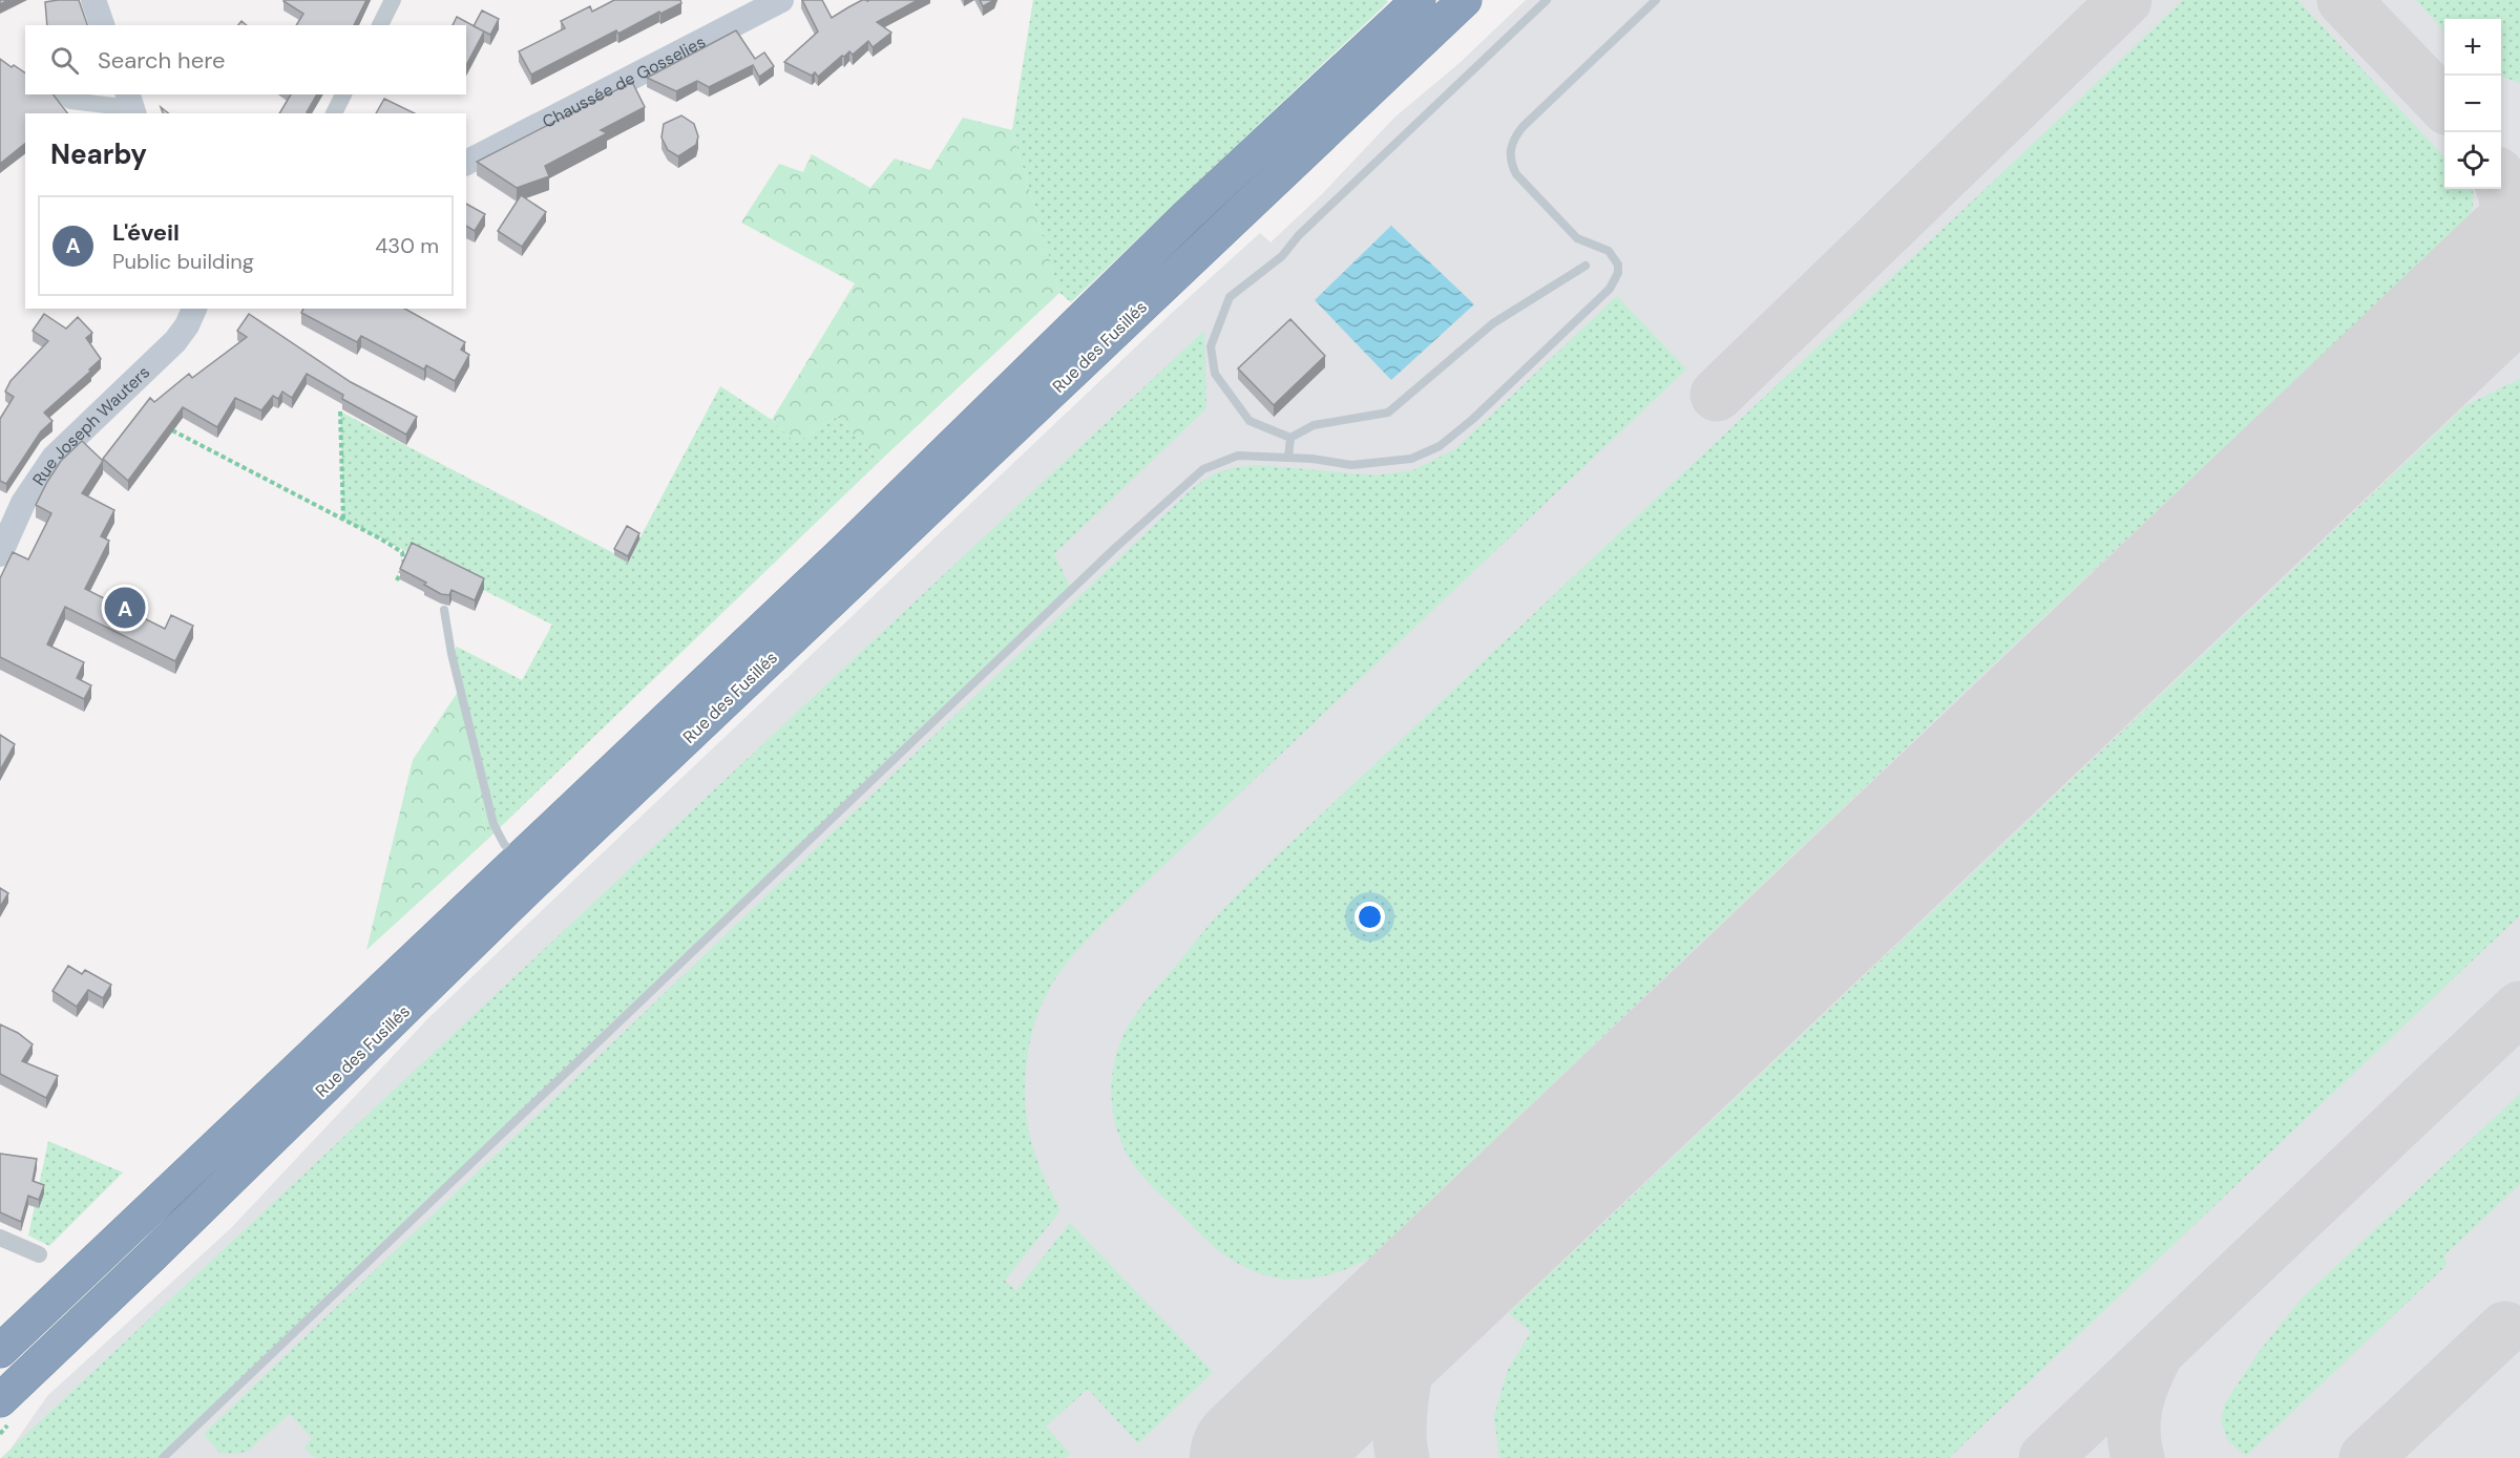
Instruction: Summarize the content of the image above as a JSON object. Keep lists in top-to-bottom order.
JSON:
{
  "streets": {
    "highway": ["Rue des Fusillés"],
    "street": ["Chaussée de Gosselies", "Rue Joseph Wauters"]
  },
  "page": {
    "map_buttons": ["+", "−"],
    "search": "Search here",
    "heading": "Nearby",
    "list": [
      {
        "mark": "A",
        "name": "L'éveil",
        "note": "Public building",
        "value": "430 m"
      }
    ],
    "pins": "A"
  }
}
